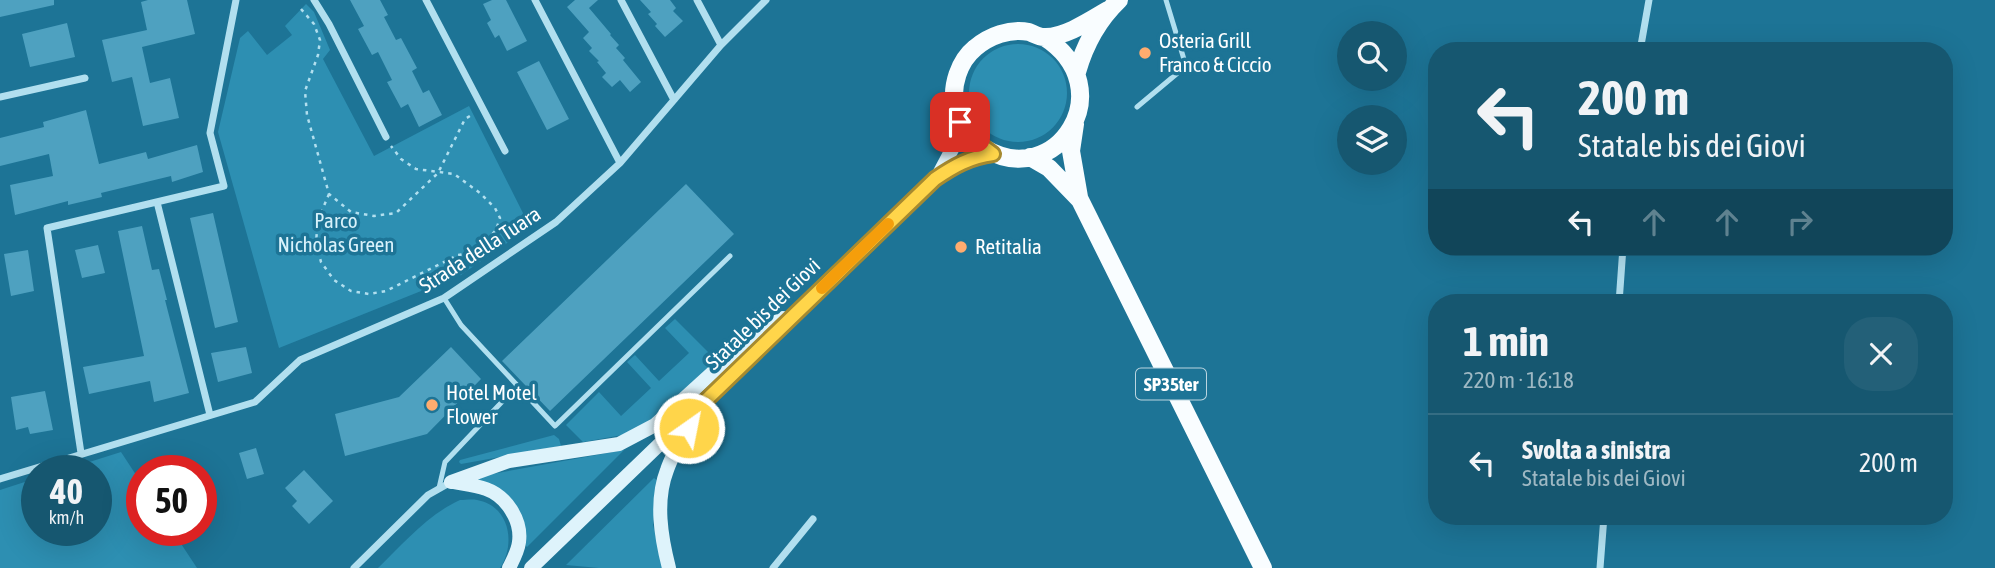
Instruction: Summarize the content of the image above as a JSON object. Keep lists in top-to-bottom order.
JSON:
{
  "streets": {
    "main road": ["Statale bis dei Giovi", "SP35ter"],
    "street": ["Strada della Tuara"]
  },
  "crossings": [
    ["Statale bis dei Giovi", "SP35ter"]
  ],
  "parks": ["Parco Nicholas Green"],
  "places": ["Osteria Grill Franco & Ciccio", "Retitalia", "Hotel Motel Flower"],
  "page": {
    "turn": ["200 m", "Statale bis dei Giovi"],
    "heading": ["1 min", "220 m · 16:18"],
    "list": [
      {
        "name": "Svolta a sinistra",
        "note": "Statale bis dei Giovi",
        "value": "200 m"
      }
    ],
    "speed": "40 km/h",
    "limit": "50"
  }
}
